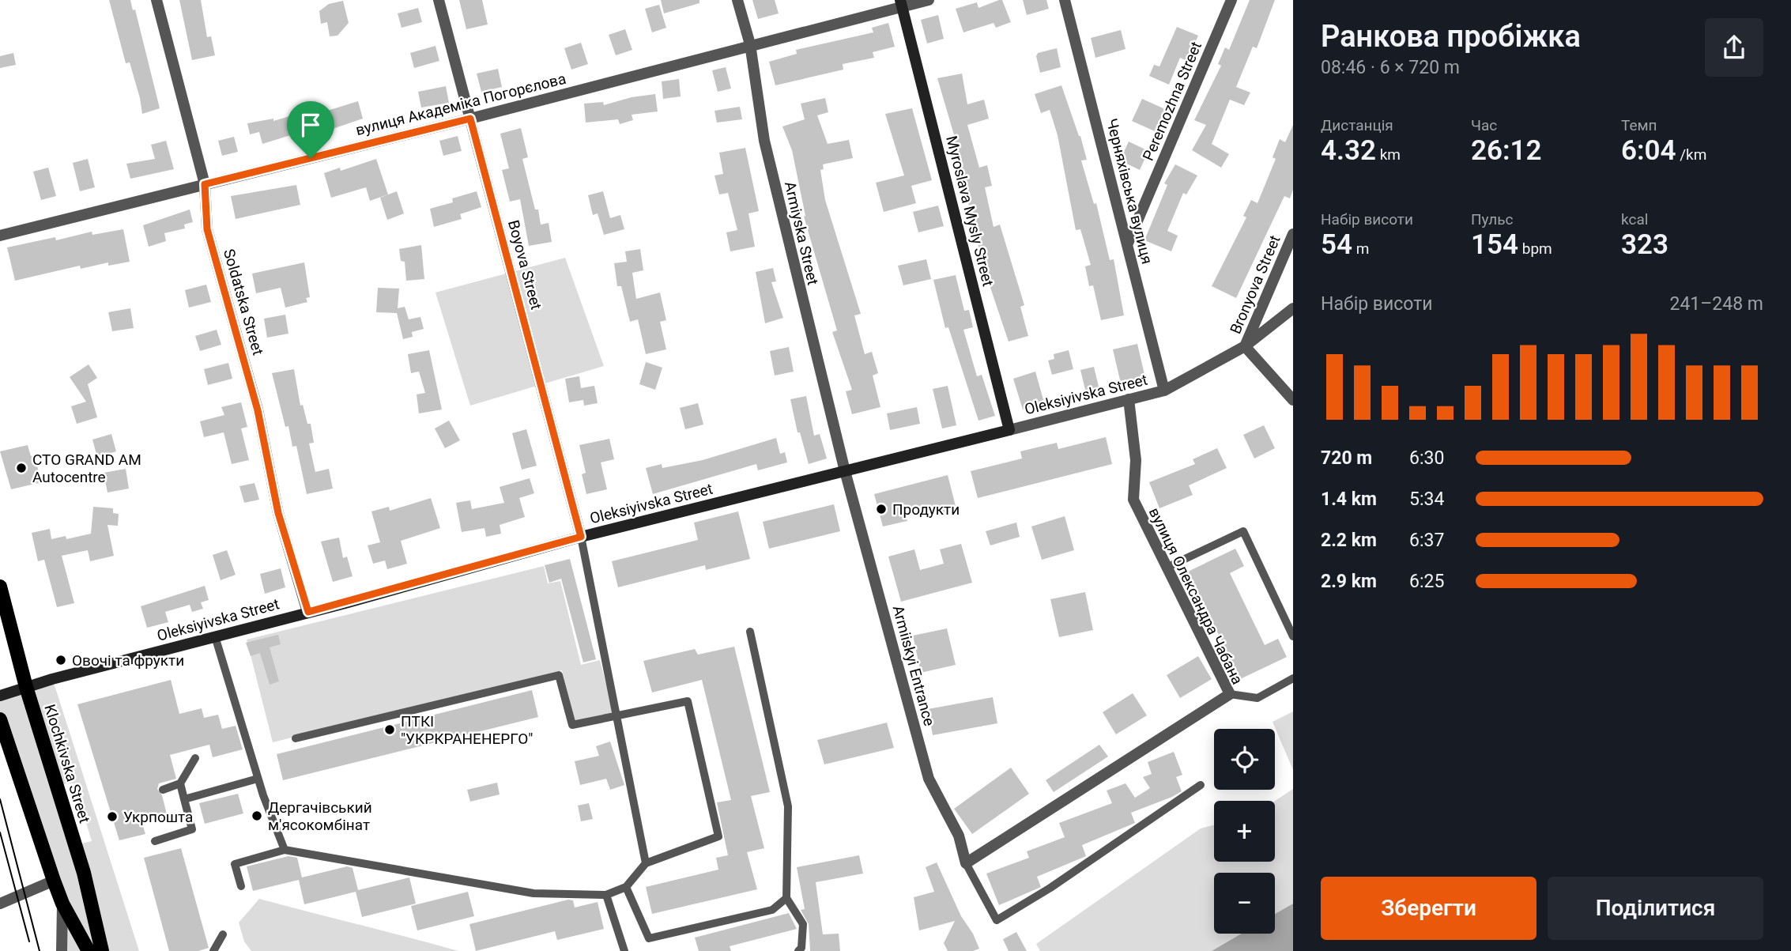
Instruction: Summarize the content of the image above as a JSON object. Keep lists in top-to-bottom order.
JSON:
{
  "streets": {
    "main road": ["Klochkivska Street"],
    "street": [
      "Peremozhna Street",
      "вулиця Академіка Погорєлова",
      "Черняхівська вулиця",
      "Myroslava Mysly Street",
      "Armiyska Street",
      "Boyova Street",
      "Bronyova Street",
      "Soldatska Street",
      "Oleksiyivska Street",
      "вулиця Олександра Чабана",
      "Armiiskyi Entrance"
    ]
  },
  "crossings": [
    ["Peremozhna Street", "Черняхівська вулиця"],
    ["вулиця Академіка Погорєлова", "Myroslava Mysly Street"],
    ["вулиця Академіка Погорєлова", "Armiyska Street"],
    ["вулиця Академіка Погорєлова", "Boyova Street"],
    ["вулиця Академіка Погорєлова", "Soldatska Street"],
    ["Черняхівська вулиця", "Oleksiyivska Street"],
    ["Myroslava Mysly Street", "Oleksiyivska Street"],
    ["Armiyska Street", "Oleksiyivska Street"],
    ["Armiyska Street", "Armiiskyi Entrance"],
    ["Boyova Street", "Oleksiyivska Street"],
    ["Bronyova Street", "Oleksiyivska Street"],
    ["Soldatska Street", "Oleksiyivska Street"],
    ["Oleksiyivska Street", "вулиця Олександра Чабана"],
    ["Oleksiyivska Street", "Armiiskyi Entrance"],
    ["Oleksiyivska Street", "Klochkivska Street"],
    ["вулиця Олександра Чабана", "Armiiskyi Entrance"]
  ],
  "places": [
    "СТО GRAND AM Autocentre",
    "Продукти",
    "Овочі та фрукти",
    "ПТКІ \"УКРКРАНЕНЕРГО\"",
    "Дергачівський м'ясокомбінат",
    "Укрпошта"
  ],
  "page": {
    "heading": ["Ранкова пробіжка", "08:46 · 6 × 720 m"],
    "stats": [
      ["Дистанція", "4.32 km"],
      ["Час", "26:12"],
      ["Темп", "6:04 /km"],
      ["Набір висоти", "54 m"],
      ["Пульс", "154 bpm"],
      ["kcal", "323"]
    ],
    "chart": ["Набір висоти", "241–248 m"],
    "list": [
      {
        "name": "720 m",
        "note": "6:30"
      },
      {
        "name": "1.4 km",
        "note": "5:34"
      },
      {
        "name": "2.2 km",
        "note": "6:37"
      },
      {
        "name": "2.9 km",
        "note": "6:25"
      }
    ],
    "map_buttons": ["+", "−"],
    "buttons": ["Зберегти", "Поділитися"]
  }
}
